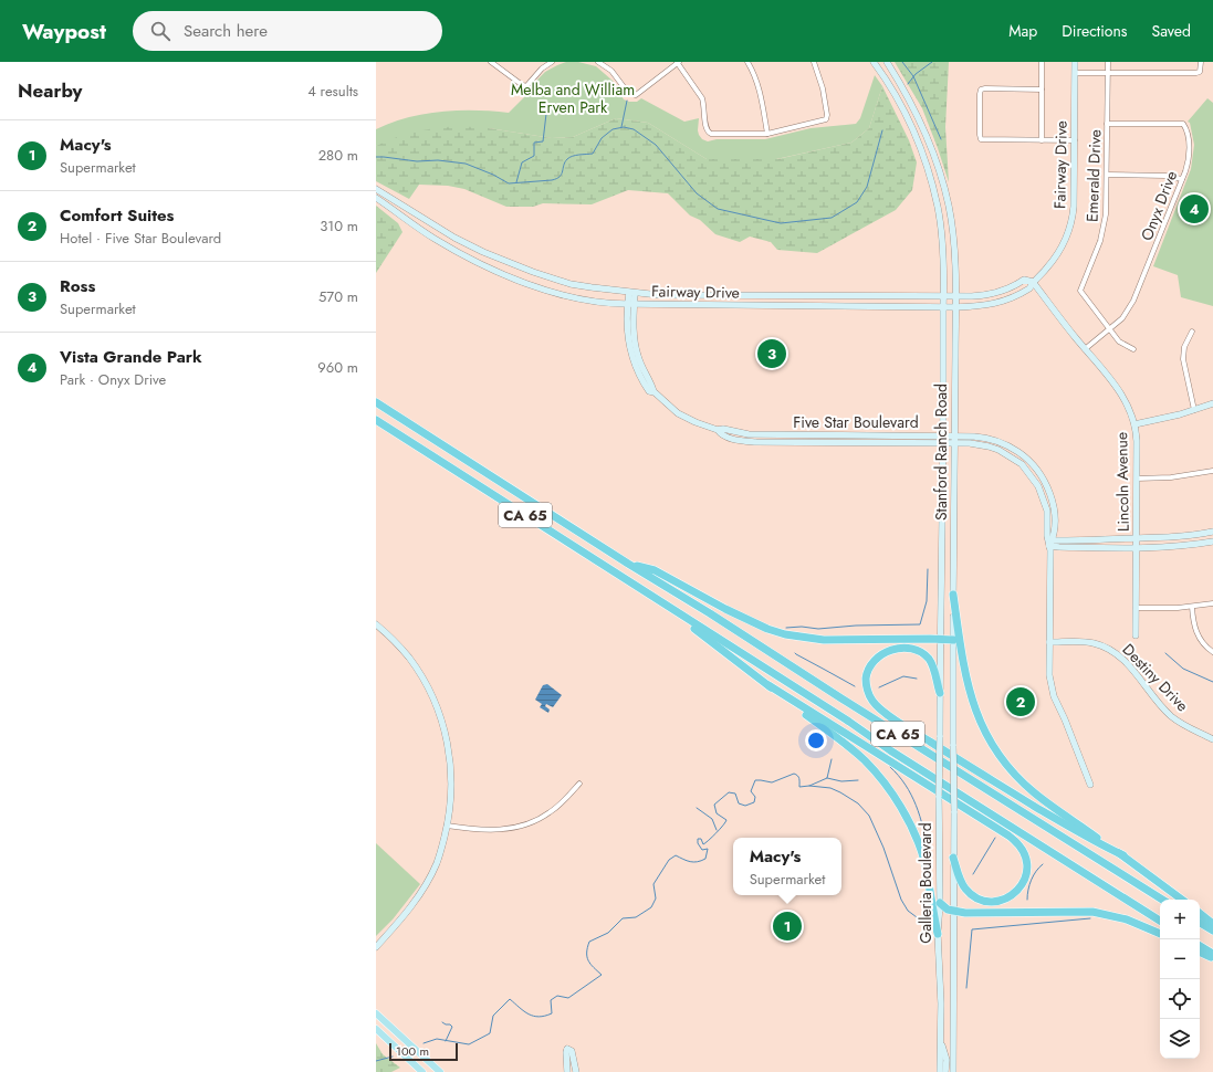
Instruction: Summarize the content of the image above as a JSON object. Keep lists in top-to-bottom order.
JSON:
{
  "streets": {
    "highway": ["CA 65"],
    "main road": [
      "Fairway Drive",
      "Five Star Boulevard",
      "Stanford Ranch Road",
      "Lincoln Avenue",
      "Destiny Drive",
      "Galleria Boulevard"
    ],
    "street": ["Emerald Drive", "Onyx Drive"]
  },
  "crossings": [
    ["Fairway Drive", "Five Star Boulevard"],
    ["Fairway Drive", "Stanford Ranch Road"],
    ["Fairway Drive", "Lincoln Avenue"],
    ["Emerald Drive", "Onyx Drive"],
    ["Onyx Drive", "Lincoln Avenue"],
    ["Five Star Boulevard", "Stanford Ranch Road"],
    ["Five Star Boulevard", "Destiny Drive"],
    ["Stanford Ranch Road", "Galleria Boulevard"]
  ],
  "parks": ["Melba and William Erven Park"],
  "scale_bar": "100 m",
  "page": {
    "header": "Waypost",
    "search": "Search here",
    "nav": ["Map", "Directions", "Saved"],
    "heading": ["Nearby", "4 results"],
    "list": [
      {
        "mark": "1",
        "name": "Macy's",
        "note": "Supermarket",
        "value": "280 m"
      },
      {
        "mark": "2",
        "name": "Comfort Suites",
        "note": "Hotel · Five Star Boulevard",
        "value": "310 m"
      },
      {
        "mark": "3",
        "name": "Ross",
        "note": "Supermarket",
        "value": "570 m"
      },
      {
        "mark": "4",
        "name": "Vista Grande Park",
        "note": "Park · Onyx Drive",
        "value": "960 m"
      }
    ],
    "pins": [
      "4",
      "3",
      "2",
      "1"
    ],
    "popup": ["Macy's", "Supermarket"],
    "map_buttons": ["+", "−"],
    "scale": "100 m"
  }
}
